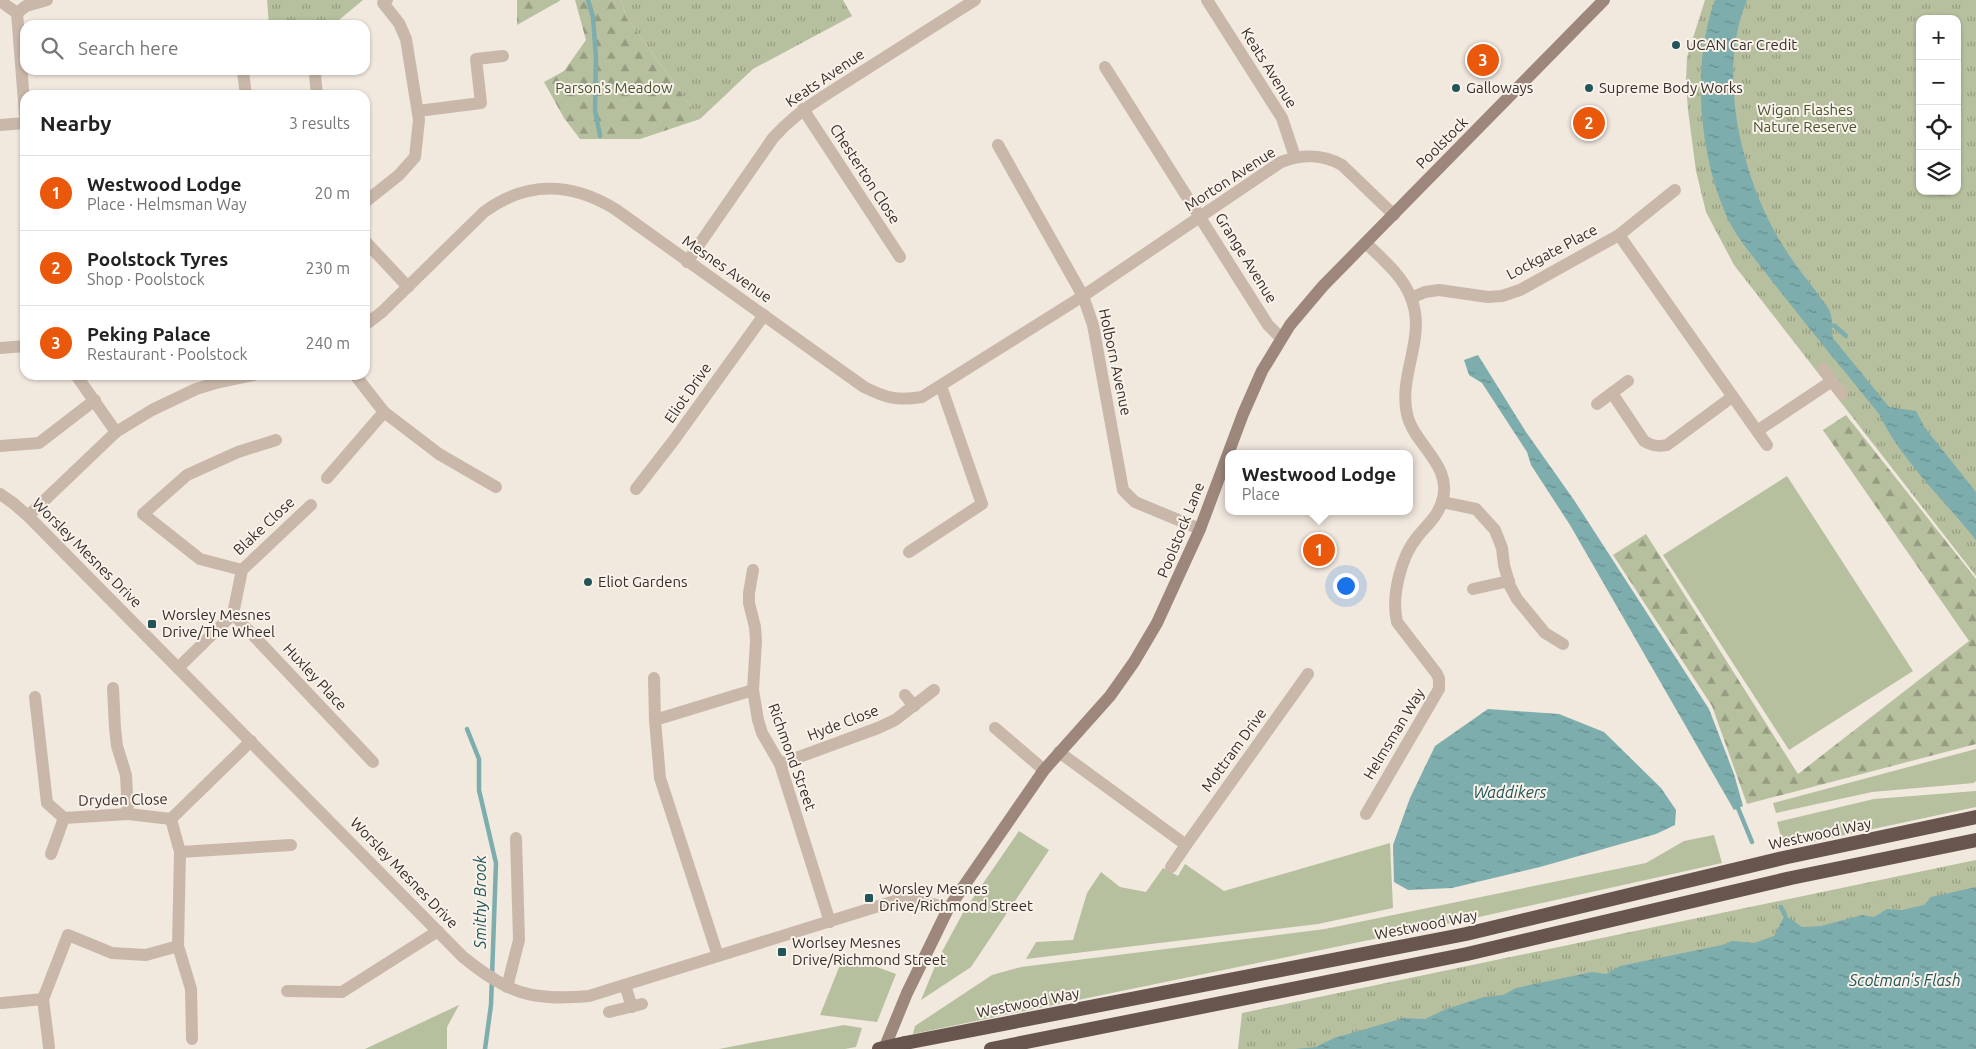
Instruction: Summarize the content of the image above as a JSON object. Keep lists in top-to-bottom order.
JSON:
{
  "streets": {
    "highway": ["Westwood Way"],
    "main road": ["Poolstock", "Poolstock Lane"],
    "street": [
      "Keats Avenue",
      "Chesterton Close",
      "Morton Avenue",
      "Lockgate Place",
      "Grange Avenue",
      "Mesnes Avenue",
      "Holborn Avenue",
      "Eliot Drive",
      "Blake Close",
      "Worsley Mesnes Drive",
      "Huxley Place",
      "Hyde Close",
      "Helmsman Way",
      "Mottram Drive",
      "Richmond Street",
      "Dryden Close"
    ]
  },
  "crossings": [
    ["Keats Avenue", "Chesterton Close"],
    ["Keats Avenue", "Morton Avenue"],
    ["Keats Avenue", "Mesnes Avenue"],
    ["Poolstock", "Morton Avenue"],
    ["Poolstock", "Poolstock Lane"],
    ["Poolstock", "Helmsman Way"],
    ["Morton Avenue", "Grange Avenue"],
    ["Morton Avenue", "Mesnes Avenue"],
    ["Morton Avenue", "Holborn Avenue"],
    ["Lockgate Place", "Helmsman Way"],
    ["Grange Avenue", "Poolstock Lane"],
    ["Mesnes Avenue", "Holborn Avenue"],
    ["Mesnes Avenue", "Eliot Drive"],
    ["Holborn Avenue", "Poolstock Lane"],
    ["Blake Close", "Huxley Place"],
    ["Poolstock Lane", "Worsley Mesnes Drive"],
    ["Worsley Mesnes Drive", "Richmond Street"],
    ["Worsley Mesnes Drive", "Dryden Close"],
    ["Hyde Close", "Richmond Street"]
  ],
  "water": ["Waddikers", "Smithy Brook", "Scotman's Flash"],
  "parks": ["Parson's Meadow", "Wigan Flashes Nature Reserve"],
  "places": {
    "other": [
      "UCAN Car Credit",
      "Galloways",
      "Supreme Body Works",
      "Eliot Gardens"
    ],
    "transit": ["Worsley Mesnes Drive/The Wheel", "Worsley Mesnes Drive/Richmond Street", "Worlsey Mesnes Drive/Richmond Street"]
  },
  "page": {
    "map_buttons": ["+", "−"],
    "search": "Search here",
    "pins": ["3", "2", "1"],
    "heading": ["Nearby", "3 results"],
    "list": [
      {
        "mark": "1",
        "name": "Westwood Lodge",
        "note": "Place · Helmsman Way",
        "value": "20 m"
      },
      {
        "mark": "2",
        "name": "Poolstock Tyres",
        "note": "Shop · Poolstock",
        "value": "230 m"
      },
      {
        "mark": "3",
        "name": "Peking Palace",
        "note": "Restaurant · Poolstock",
        "value": "240 m"
      }
    ],
    "popup": ["Westwood Lodge", "Place"]
  }
}
